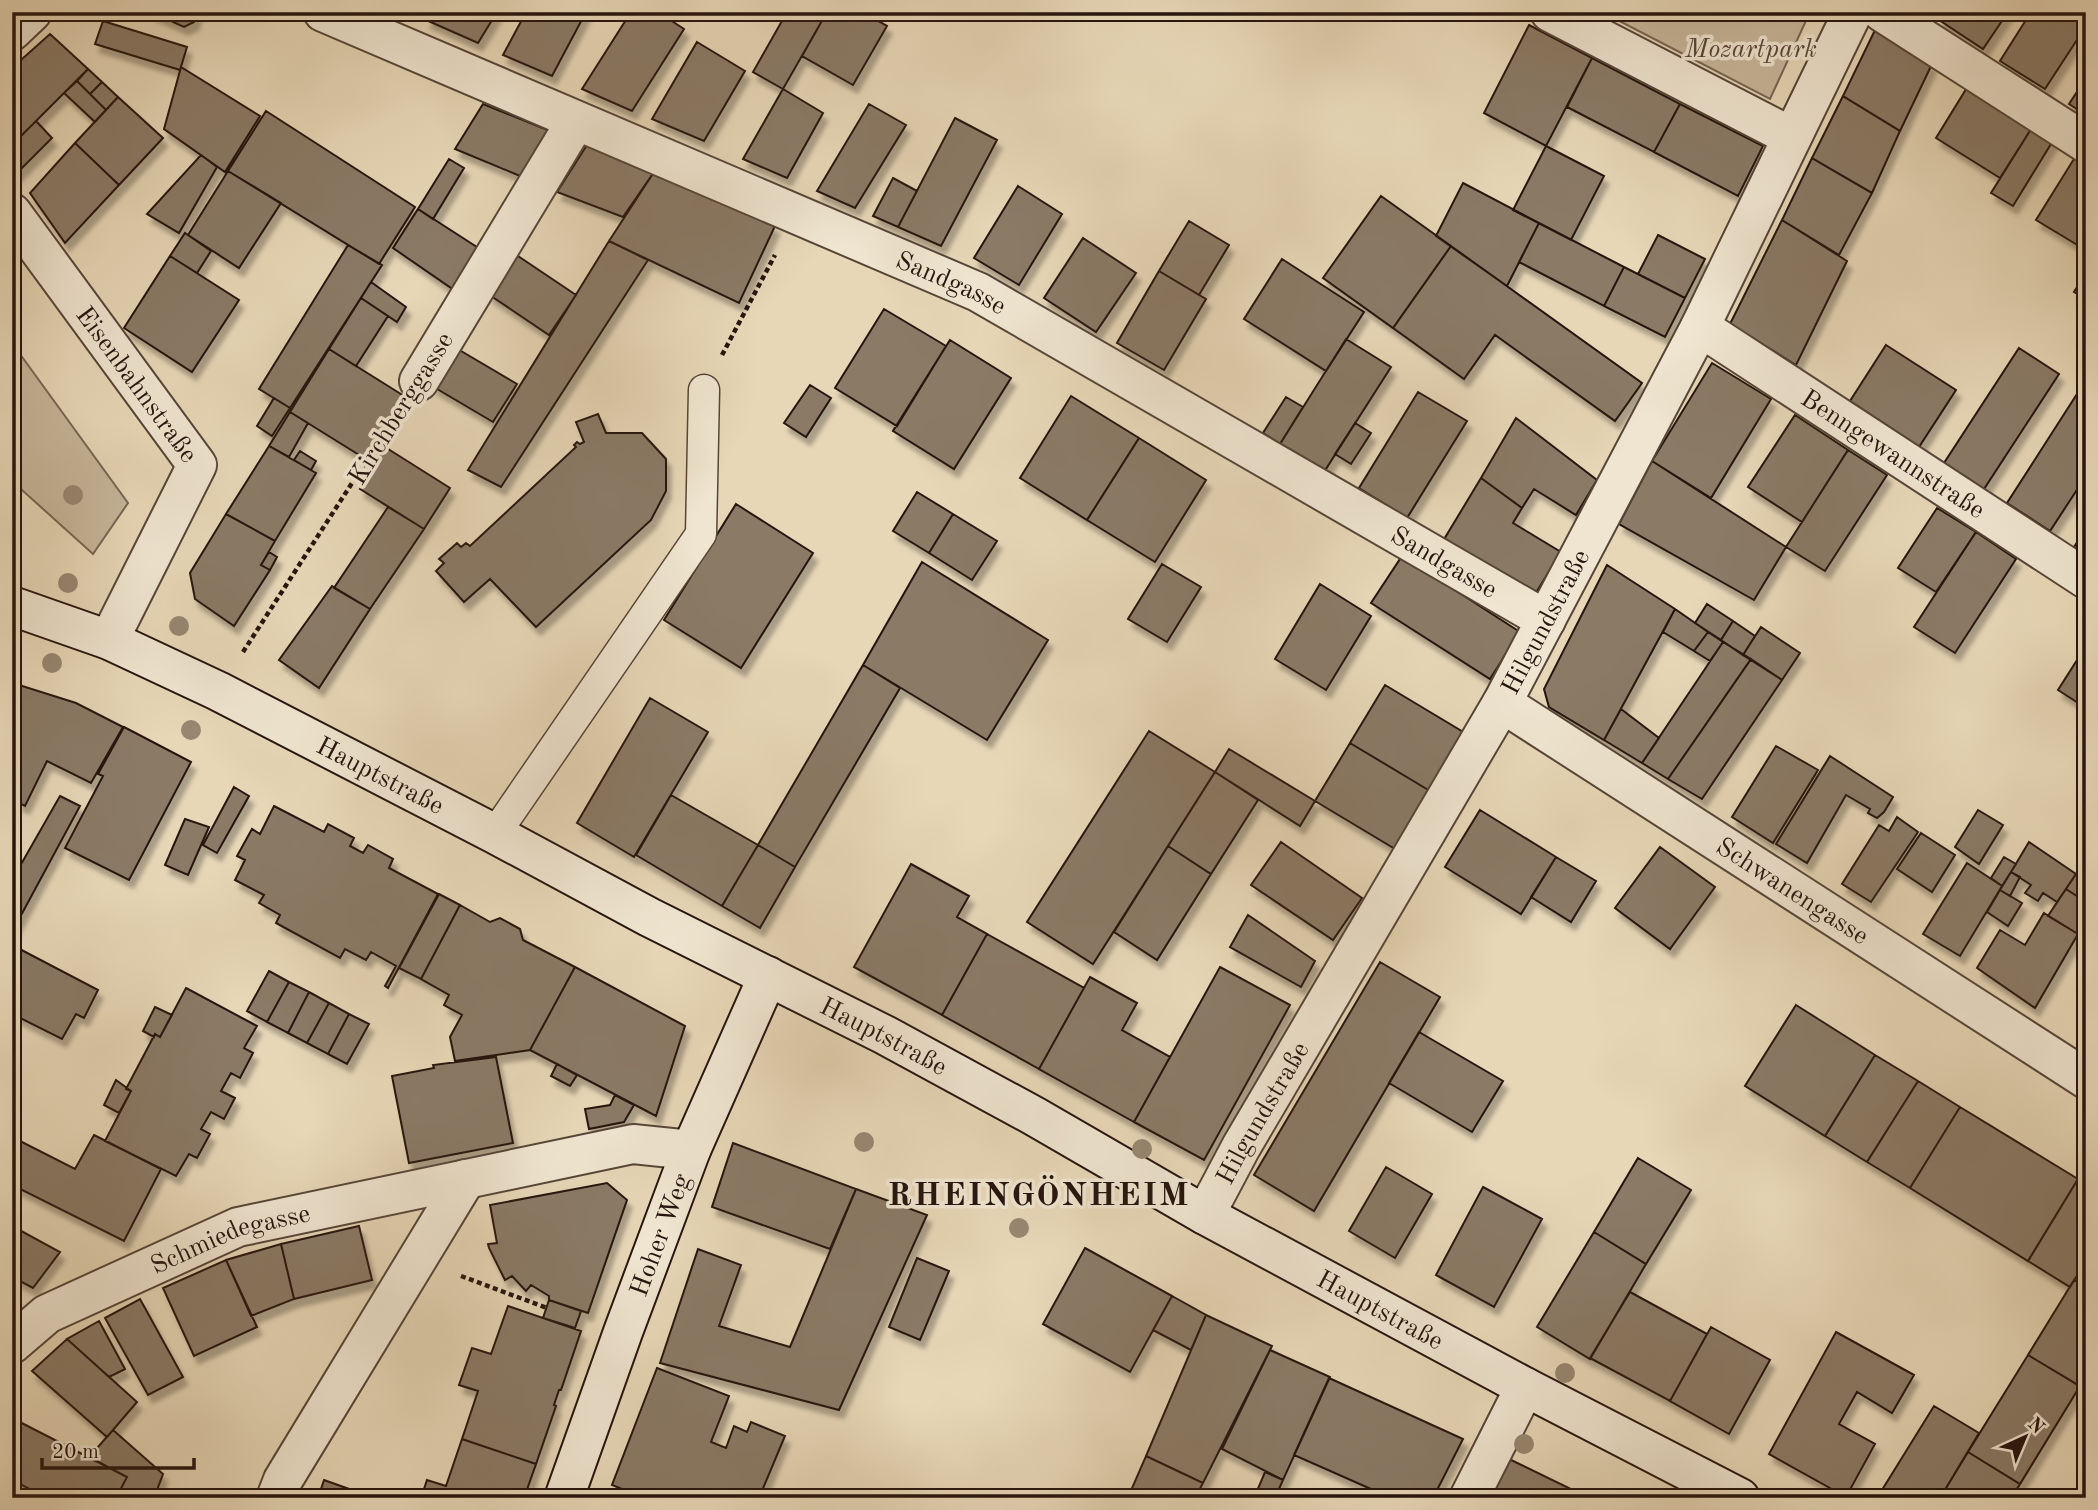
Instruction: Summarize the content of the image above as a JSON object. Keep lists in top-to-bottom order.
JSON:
{
  "streets": {
    "street": [
      "Sandgasse",
      "Eisenbahnstraße",
      "Kirchberggasse",
      "Benngewannstraße",
      "Hilgundstraße",
      "Hauptstraße",
      "Schwanengasse",
      "Hoher Weg",
      "Schmiedegasse"
    ]
  },
  "crossings": [
    ["Sandgasse", "Kirchberggasse"],
    ["Sandgasse", "Hilgundstraße"],
    ["Eisenbahnstraße", "Hauptstraße"],
    ["Kirchberggasse", "Hauptstraße"],
    ["Benngewannstraße", "Hilgundstraße"],
    ["Hilgundstraße", "Hauptstraße"],
    ["Hilgundstraße", "Schwanengasse"],
    ["Hauptstraße", "Hoher Weg"],
    ["Hoher Weg", "Schmiedegasse"]
  ],
  "districts": ["RHEINGÖNHEIM"],
  "parks": ["Mozartpark"],
  "scale_bar": "20 m",
  "north": "top right"
}
